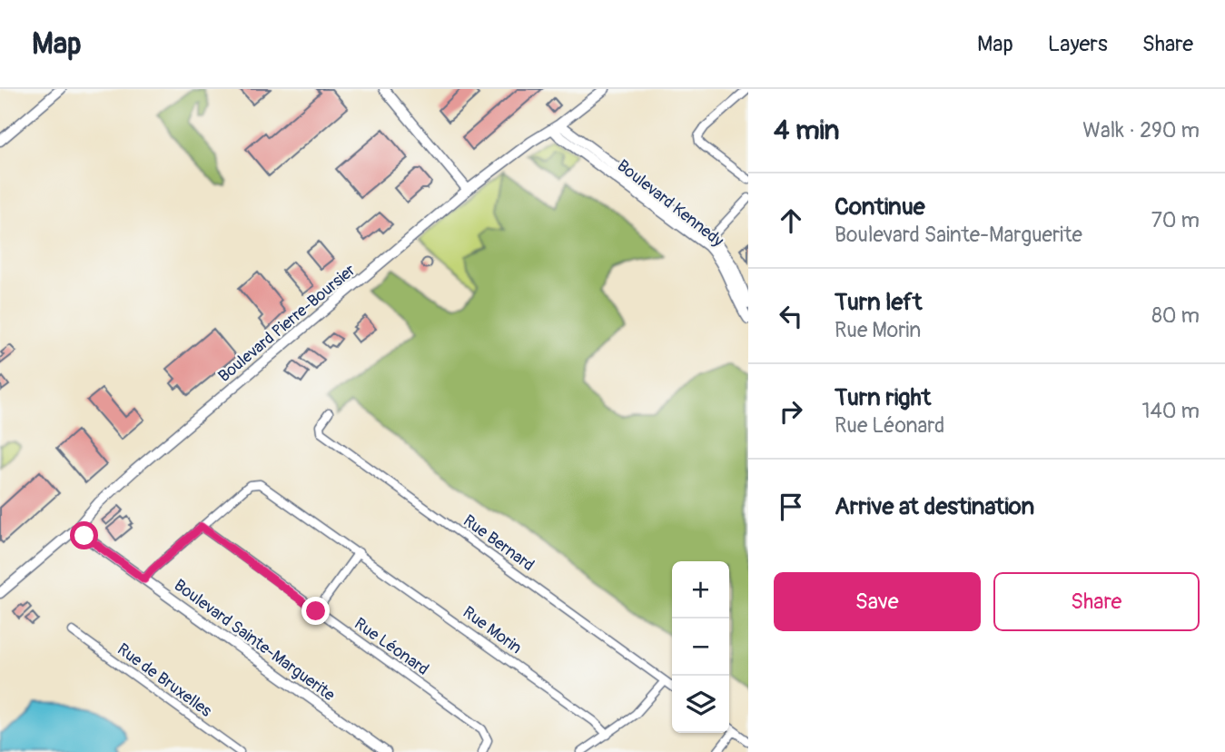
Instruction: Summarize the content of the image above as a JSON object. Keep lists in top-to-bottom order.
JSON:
{
  "streets": {
    "street": [
      "Boulevard Kennedy",
      "Boulevard Pierre-Boursier",
      "Rue Bernard",
      "Rue Morin",
      "Boulevard Sainte-Marguerite",
      "Rue Léonard",
      "Rue de Bruxelles"
    ]
  },
  "crossings": [
    ["Boulevard Kennedy", "Boulevard Pierre-Boursier"],
    ["Boulevard Pierre-Boursier", "Boulevard Sainte-Marguerite"],
    ["Rue Morin", "Boulevard Sainte-Marguerite"],
    ["Rue Morin", "Rue Léonard"]
  ],
  "page": {
    "header": "Map",
    "nav": ["Map", "Layers", "Share"],
    "heading": ["4 min", "Walk · 290 m"],
    "list": [
      ["Continue", "Boulevard Sainte-Marguerite", "70 m"],
      ["Turn left", "Rue Morin", "80 m"],
      ["Turn right", "Rue Léonard", "140 m"],
      "Arrive at destination"
    ],
    "buttons": ["Save", "Share"],
    "map_buttons": ["+", "−"]
  }
}
